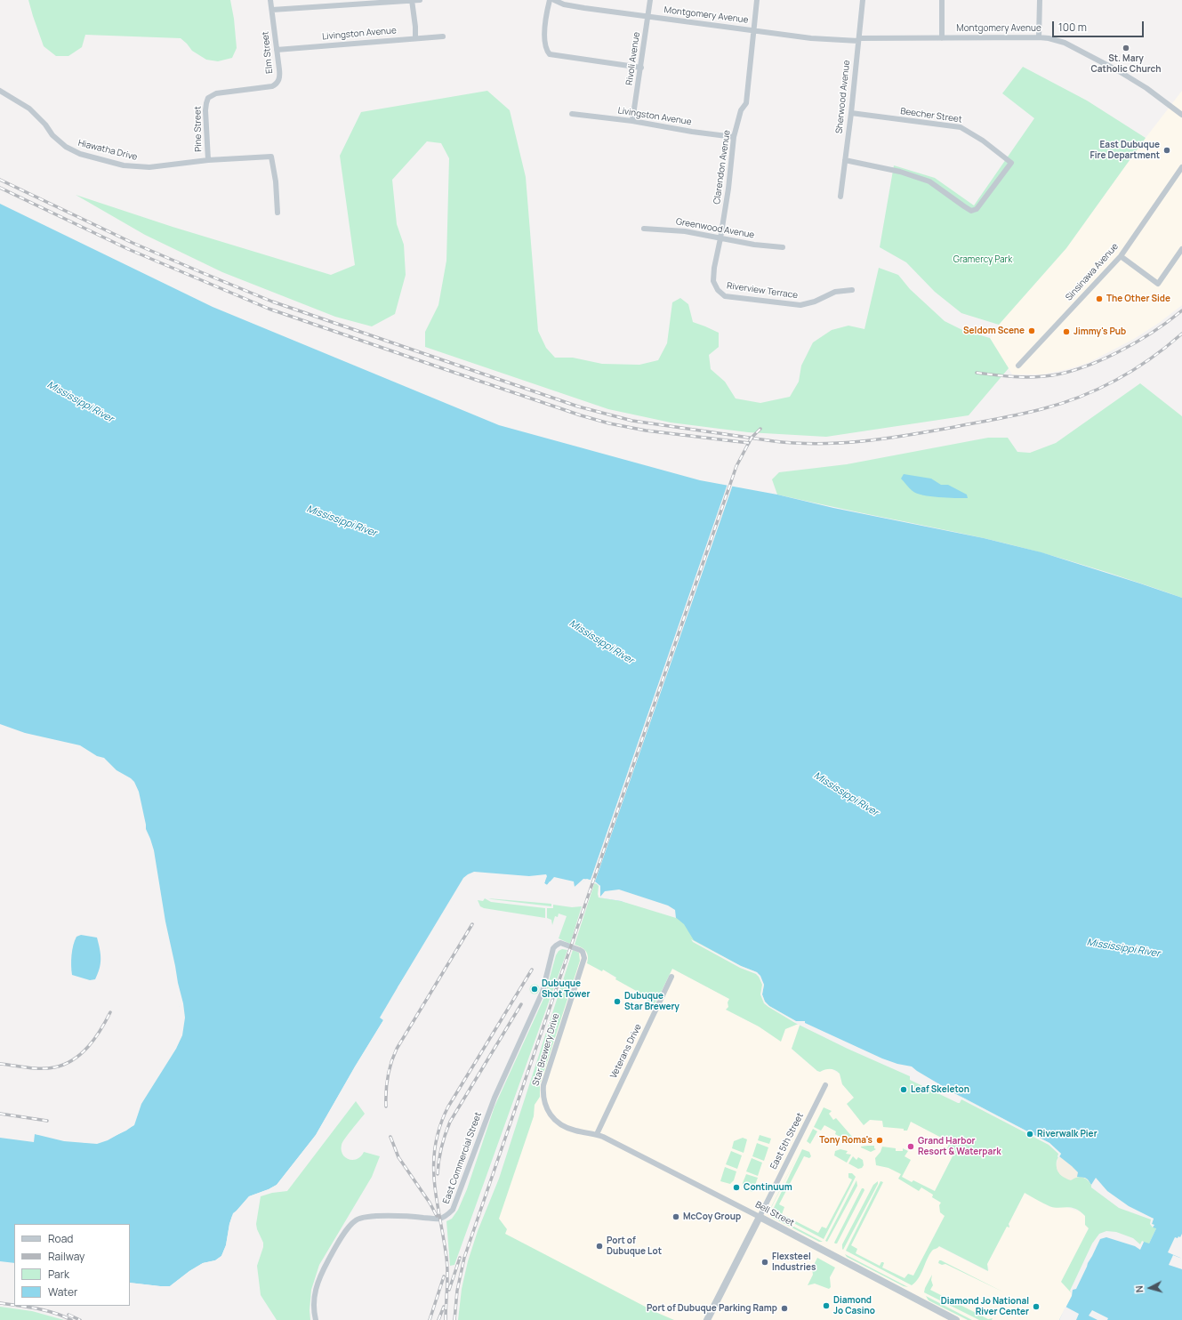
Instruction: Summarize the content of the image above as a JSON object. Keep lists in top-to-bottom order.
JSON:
{
  "streets": {
    "street": [
      "Montgomery Avenue",
      "Livingston Avenue",
      "Elm Street",
      "Rivoli Avenue",
      "Sherwood Avenue",
      "Beecher Street",
      "Pine Street",
      "Hiawatha Drive",
      "Clarendon Avenue",
      "Greenwood Avenue",
      "Sinsinawa Avenue",
      "Riverview Terrace",
      "Star Brewery Drive",
      "Veterans Drive",
      "East 5th Street",
      "East Commercial Street",
      "Bell Street"
    ]
  },
  "crossings": [
    ["Montgomery Avenue", "Rivoli Avenue"],
    ["Montgomery Avenue", "Sherwood Avenue"],
    ["Montgomery Avenue", "Clarendon Avenue"],
    ["Livingston Avenue", "Elm Street"],
    ["Livingston Avenue", "Rivoli Avenue"],
    ["Livingston Avenue", "Clarendon Avenue"],
    ["Elm Street", "Pine Street"],
    ["Sherwood Avenue", "Beecher Street"],
    ["Pine Street", "Hiawatha Drive"],
    ["Clarendon Avenue", "Greenwood Avenue"],
    ["Clarendon Avenue", "Riverview Terrace"],
    ["Star Brewery Drive", "East Commercial Street"],
    ["Star Brewery Drive", "Bell Street"],
    ["Veterans Drive", "Bell Street"],
    ["East 5th Street", "Bell Street"]
  ],
  "water": ["Mississippi River"],
  "parks": ["Gramercy Park"],
  "places": [
    "St. Mary Catholic Church",
    "East Dubuque Fire Department",
    "The Other Side",
    "Seldom Scene",
    "Jimmy's Pub",
    "Dubuque Shot Tower",
    "Dubuque Star Brewery",
    "Leaf Skeleton",
    "Riverwalk Pier",
    "Tony Roma's",
    "Grand Harbor Resort & Waterpark",
    "Continuum",
    "McCoy Group",
    "Port of Dubuque Lot",
    "Flexsteel Industries",
    "Diamond Jo Casino",
    "Diamond Jo National River Center",
    "Port of Dubuque Parking Ramp"
  ],
  "legend": [
    "Road",
    "Railway",
    "Park",
    "Water"
  ],
  "scale_bar": "100 m",
  "north": "left"
}
